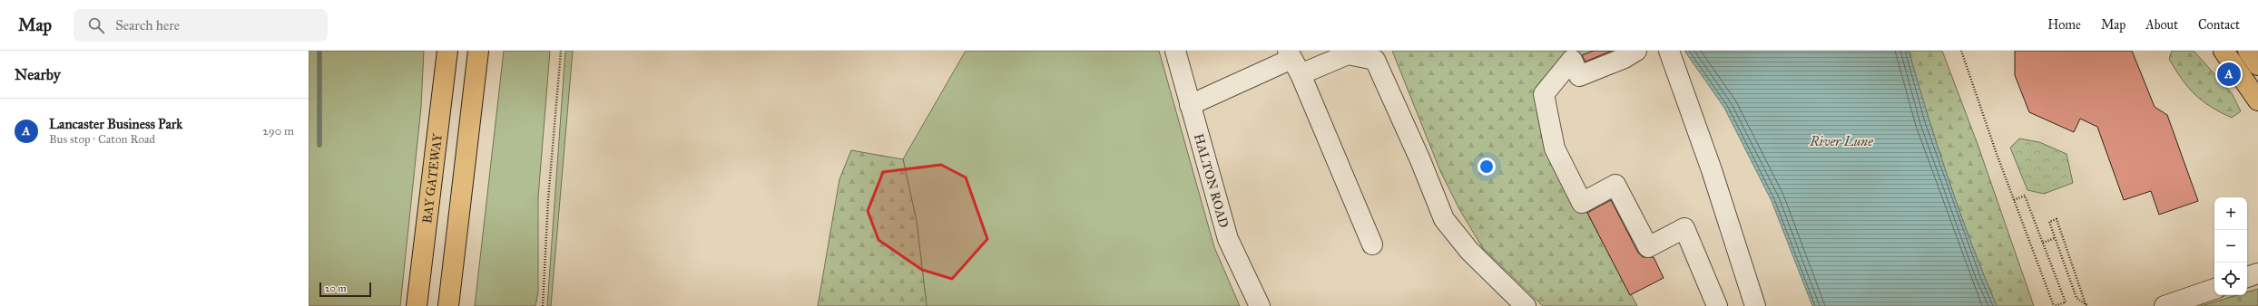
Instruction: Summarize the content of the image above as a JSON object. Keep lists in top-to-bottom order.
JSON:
{
  "streets": {
    "main road": ["BAY GATEWAY"],
    "street": ["HALTON ROAD"]
  },
  "water": ["River Lune"],
  "scale_bar": "20 m",
  "page": {
    "header": "Map",
    "search": "Search here",
    "nav": [
      "Home",
      "Map",
      "About",
      "Contact"
    ],
    "heading": "Nearby",
    "pins": "A",
    "list": [
      {
        "mark": "A",
        "name": "Lancaster Business Park",
        "note": "Bus stop · Caton Road",
        "value": "290 m"
      }
    ],
    "map_buttons": ["+", "−"],
    "scale": "20 m"
  }
}
